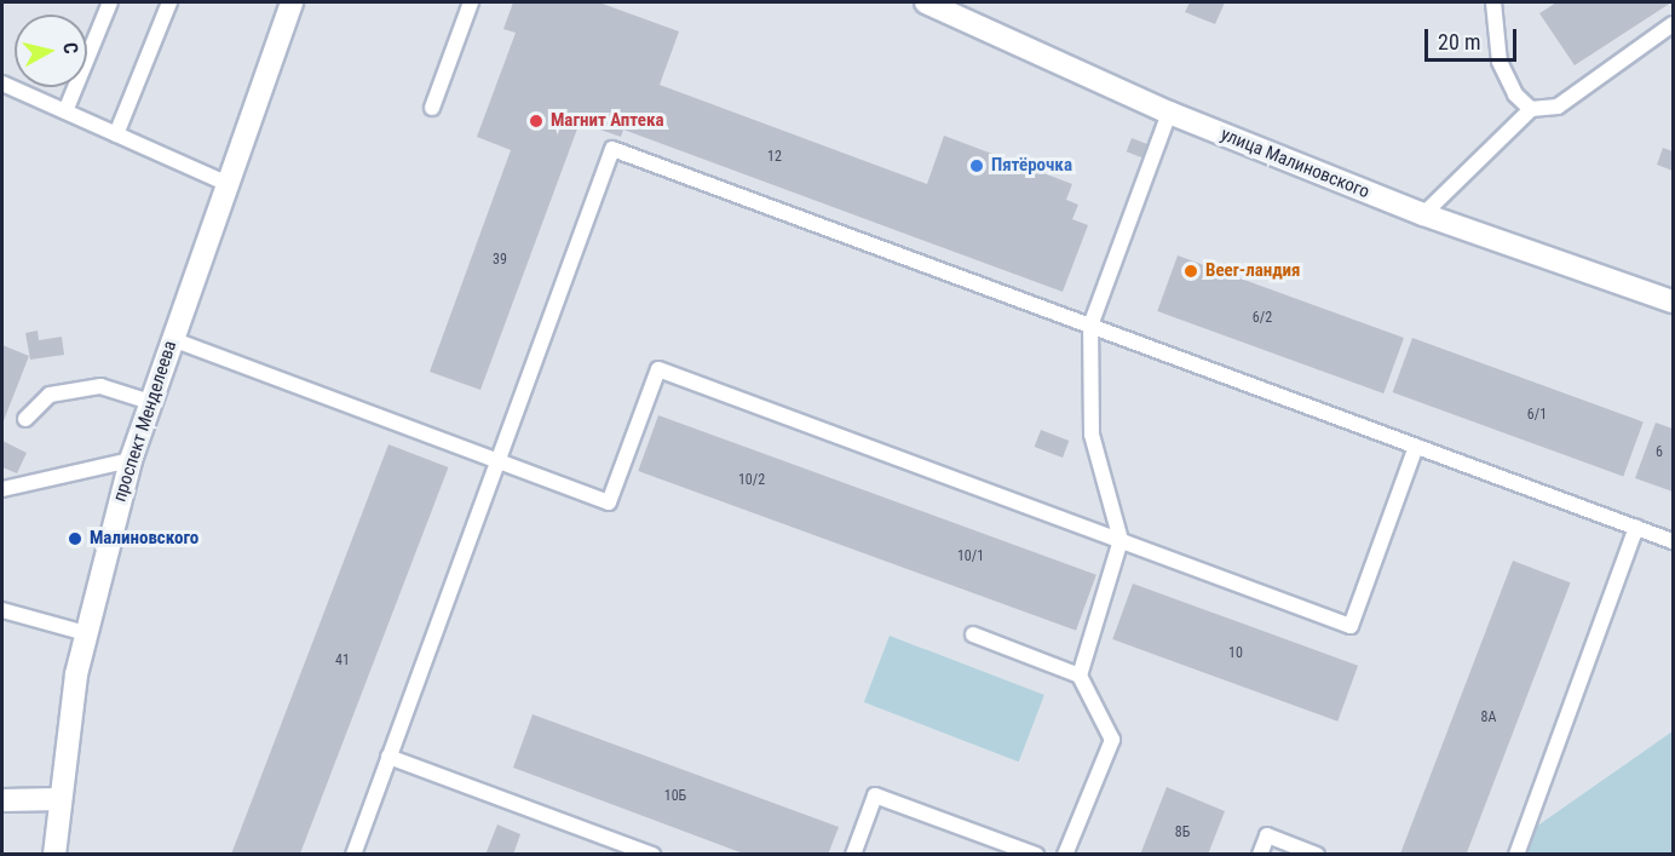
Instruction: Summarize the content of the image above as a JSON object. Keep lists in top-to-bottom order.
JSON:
{
  "streets": {
    "main road": ["улица Малиновского", "проспект Менделеева"]
  },
  "places": [
    "Магнит Аптека",
    "Пятёрочка",
    "Beer-ландия",
    "Малиновского"
  ],
  "house_numbers": [
    "12",
    "39",
    "6/2",
    "6/1",
    "6",
    "10/2",
    "10/1",
    "10",
    "41",
    "8А",
    "10Б",
    "8Б"
  ],
  "scale_bar": "20 m",
  "north": "right"
}
